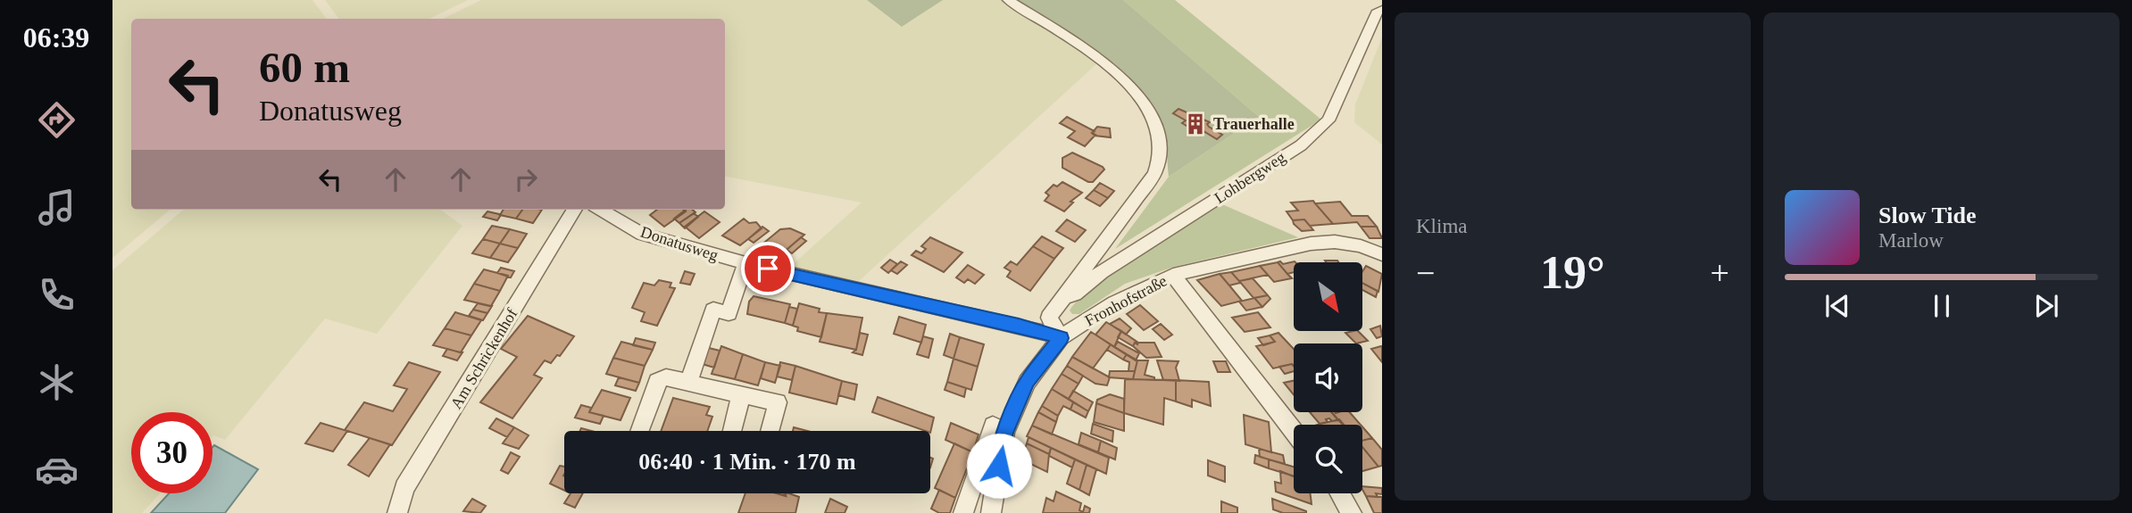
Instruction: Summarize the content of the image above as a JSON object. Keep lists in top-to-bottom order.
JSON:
{
  "streets": {
    "street": [
      "Lohbergweg",
      "Donatusweg",
      "Fronhofstraße",
      "Am Schrickenhof"
    ]
  },
  "crossings": [
    ["Donatusweg", "Fronhofstraße"]
  ],
  "places": {
    "building": ["Trauerhalle"]
  },
  "north": "bottom right",
  "page": {
    "tabs": "06:39",
    "tile": "Klima",
    "turn": ["60 m", "Donatusweg"],
    "song": ["Slow Tide", "Marlow"],
    "heat": ["−", "19°", "+"],
    "limit": "30",
    "trip": "06:40 · 1 Min. · 170 m"
  }
}
